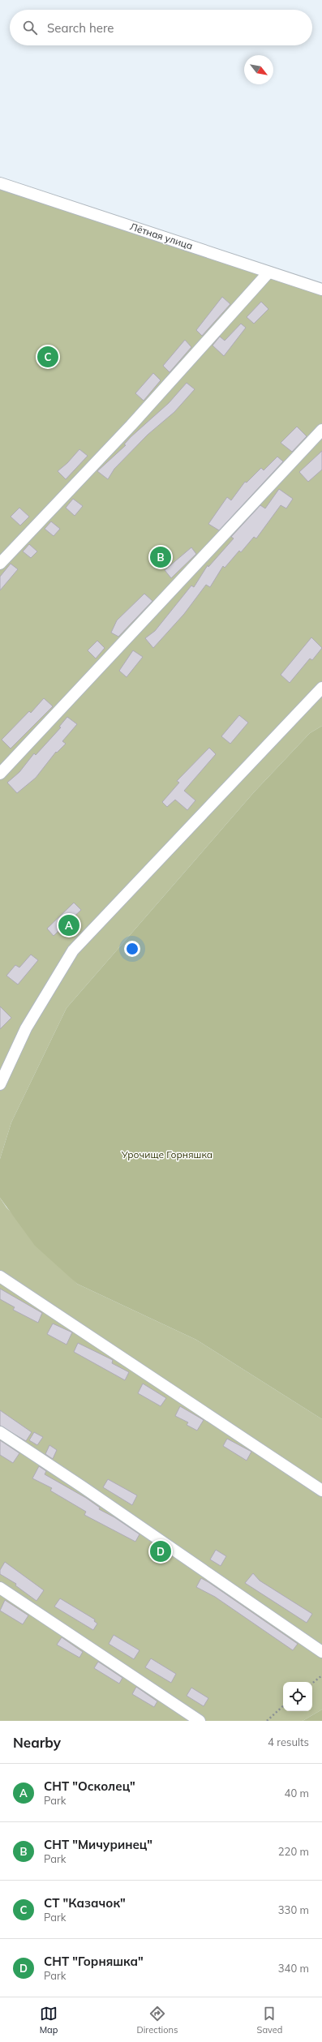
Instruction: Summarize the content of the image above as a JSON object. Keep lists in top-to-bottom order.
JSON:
{
  "streets": {
    "street": ["Лётная улица"]
  },
  "parks": ["Урочище Горняшка"],
  "north": "bottom right",
  "page": {
    "search": "Search here",
    "pins": [
      "C",
      "B",
      "A",
      "D"
    ],
    "heading": ["Nearby", "4 results"],
    "list": [
      {
        "mark": "A",
        "name": "СНТ \"Осколец\"",
        "note": "Park",
        "value": "40 m"
      },
      {
        "mark": "B",
        "name": "СНТ \"Мичуринец\"",
        "note": "Park",
        "value": "220 m"
      },
      {
        "mark": "C",
        "name": "СТ \"Казачок\"",
        "note": "Park",
        "value": "330 m"
      },
      {
        "mark": "D",
        "name": "СНТ \"Горняшка\"",
        "note": "Park",
        "value": "340 m"
      }
    ],
    "nav": ["Map", "Directions", "Saved"]
  }
}
